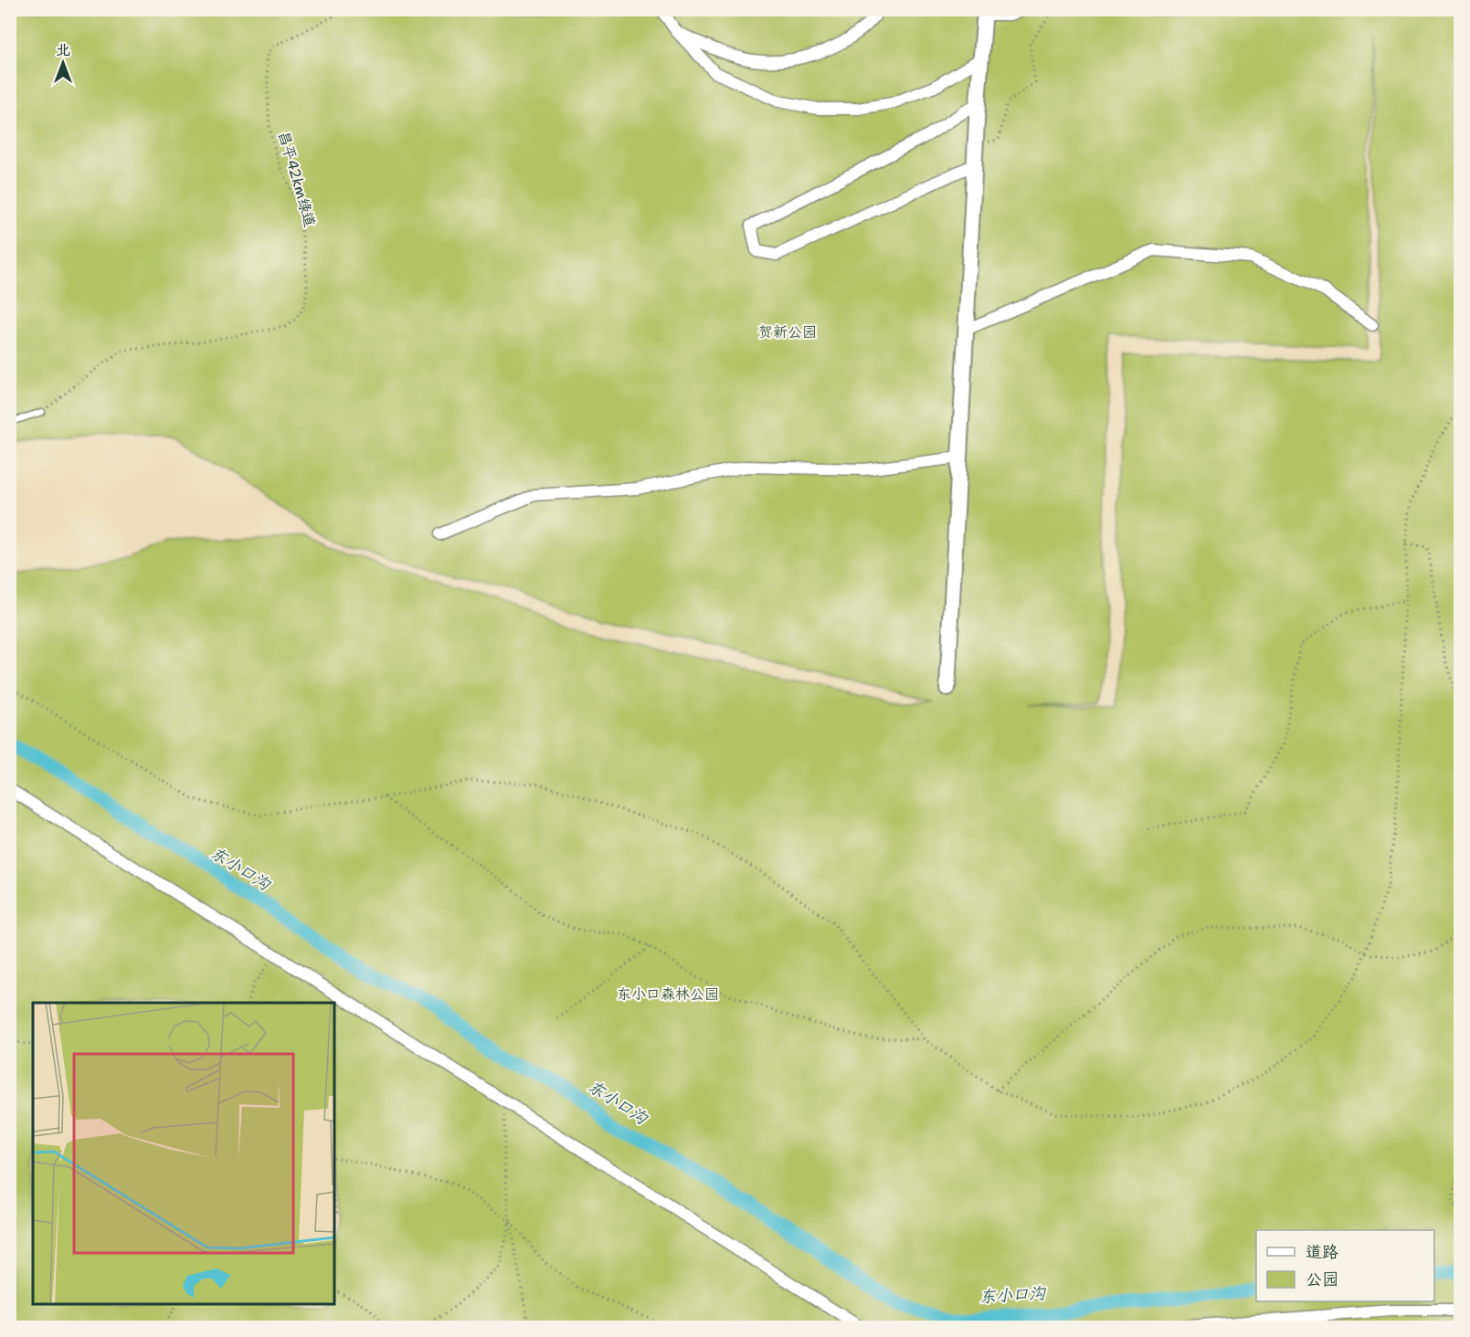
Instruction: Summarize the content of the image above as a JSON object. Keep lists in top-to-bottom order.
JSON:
{
  "streets": {
    "path": ["昌平42km绿道"]
  },
  "water": ["东小口沟"],
  "parks": ["贺新公园", "东小口森林公园"],
  "legend": ["道路", "公园"],
  "north": "top"
}
